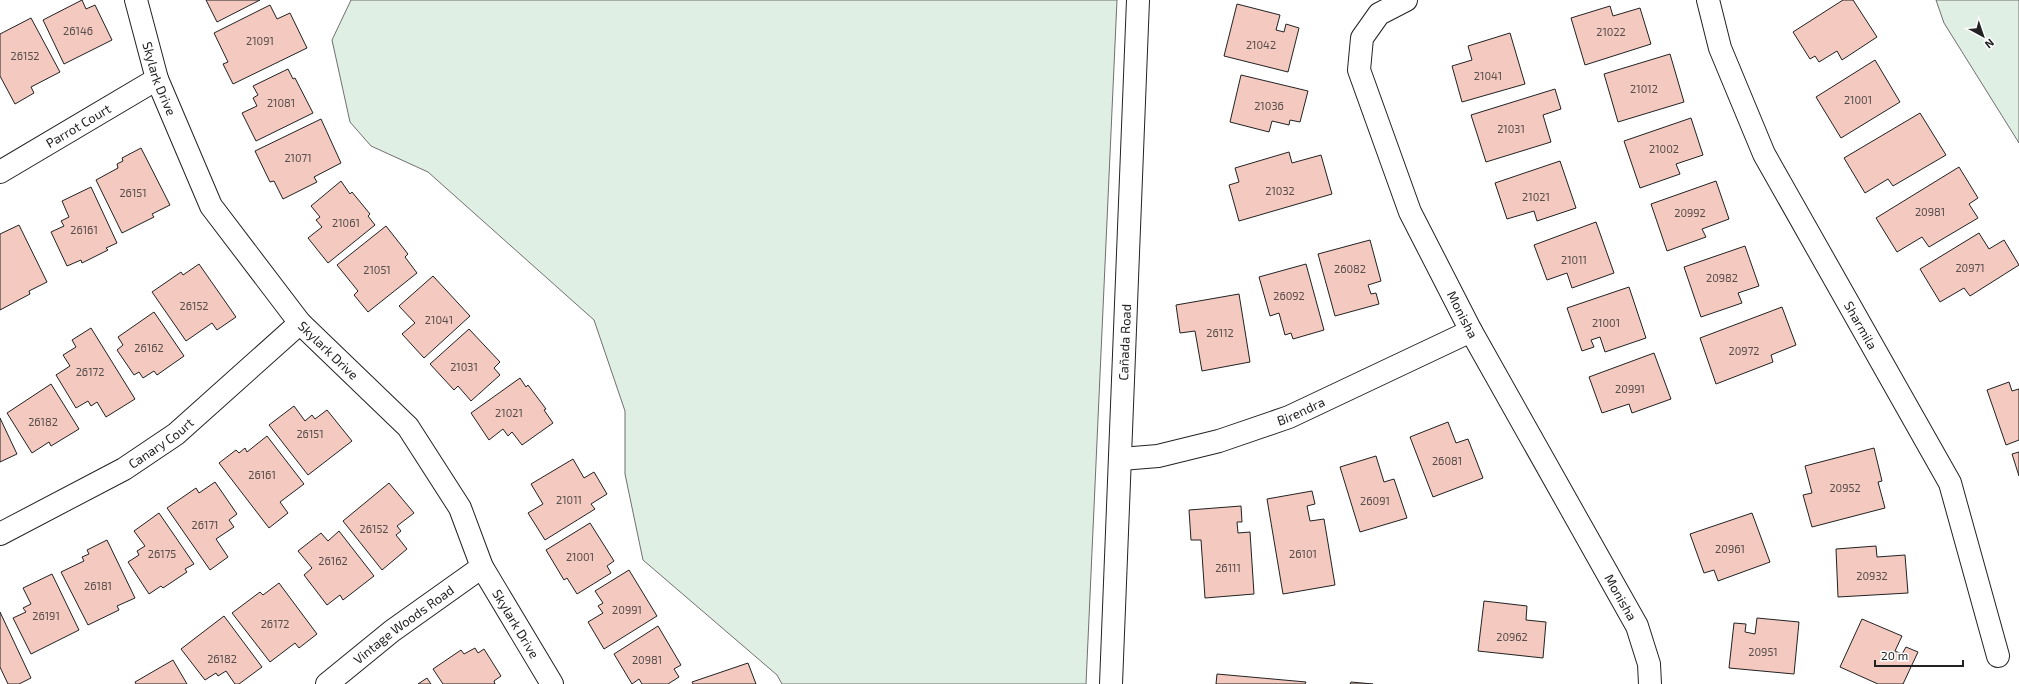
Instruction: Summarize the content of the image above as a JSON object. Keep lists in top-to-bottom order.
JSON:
{
  "streets": {
    "street": [
      "Skylark Drive",
      "Parrot Court",
      "Monisha",
      "Sharmila",
      "Cañada Road",
      "Birendra",
      "Canary Court",
      "Vintage Woods Road"
    ]
  },
  "crossings": [
    ["Skylark Drive", "Parrot Court"],
    ["Skylark Drive", "Canary Court"],
    ["Skylark Drive", "Vintage Woods Road"],
    ["Monisha", "Birendra"],
    ["Cañada Road", "Birendra"]
  ],
  "house_numbers": [
    "26146",
    "21022",
    "21091",
    "21042",
    "26152",
    "21041",
    "21012",
    "21001",
    "21081",
    "21036",
    "21031",
    "21002",
    "21071",
    "21032",
    "26151",
    "21021",
    "20981",
    "20992",
    "21061",
    "26161",
    "21011",
    "20971",
    "26082",
    "21051",
    "20982",
    "26092",
    "26152",
    "21041",
    "21001",
    "26112",
    "26162",
    "20972",
    "21031",
    "26172",
    "20991",
    "21021",
    "26182",
    "26151",
    "26081",
    "26161",
    "20952",
    "21011",
    "26091",
    "26171",
    "26152",
    "20961",
    "26175",
    "26101",
    "21001",
    "26162",
    "26111",
    "20932",
    "26181",
    "20991",
    "26191",
    "26172",
    "20962",
    "20951",
    "26182",
    "20981"
  ],
  "scale_bar": "20 m",
  "north": "bottom right"
}
